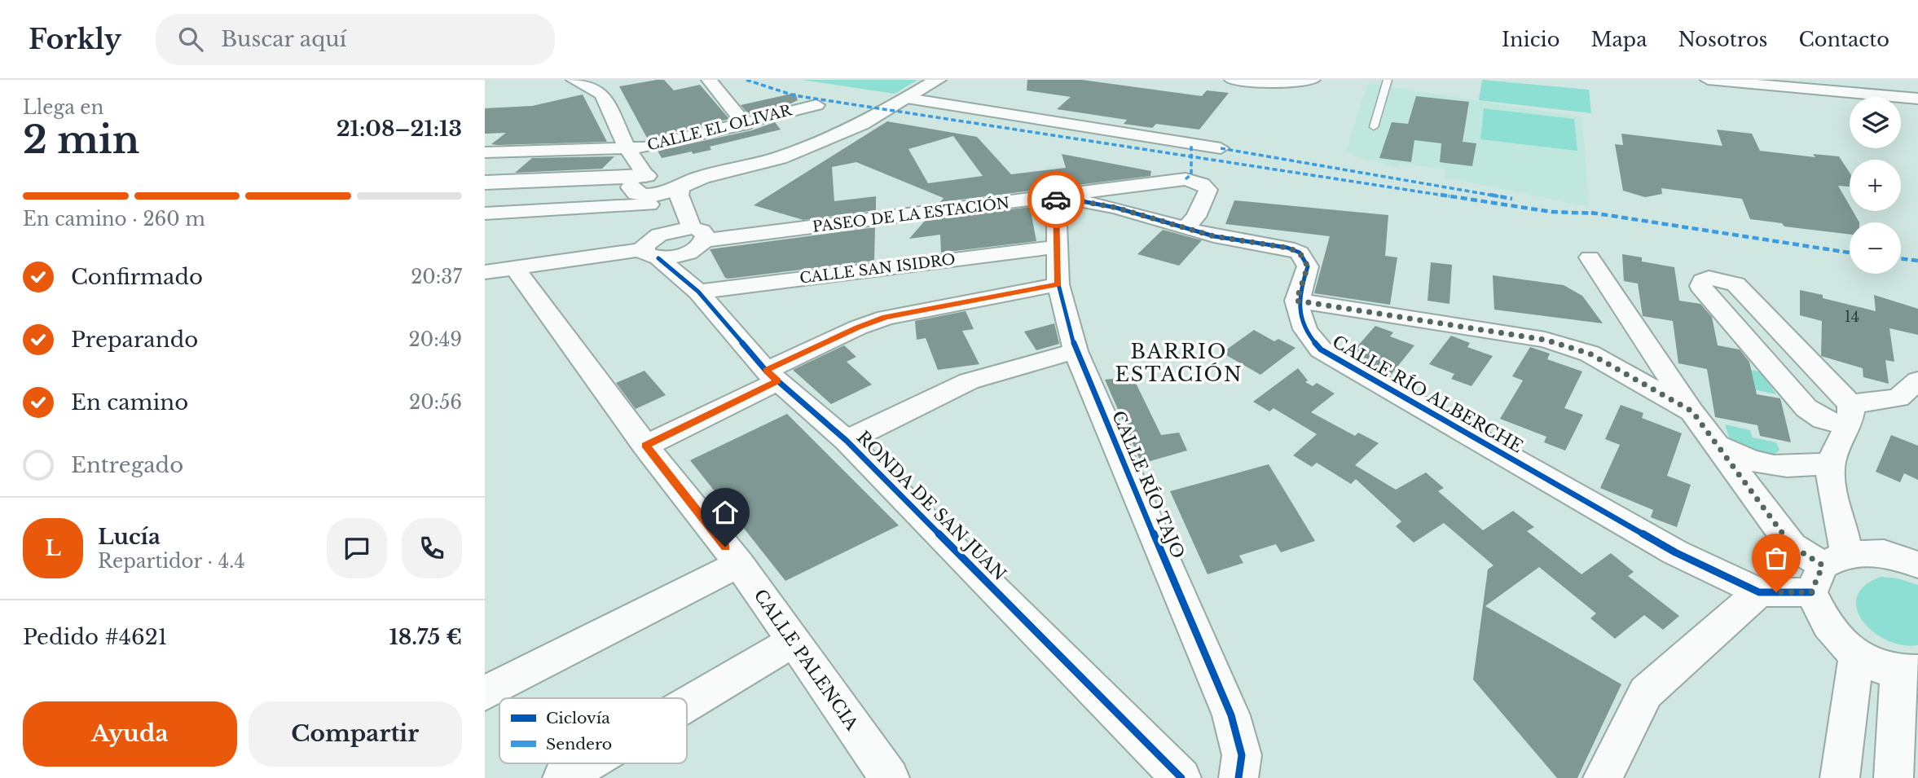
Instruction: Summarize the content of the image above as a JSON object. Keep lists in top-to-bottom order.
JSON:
{
  "streets": {
    "street": [
      "CALLE EL OLIVAR",
      "PASEO DE LA ESTACIÓN",
      "CALLE SAN ISIDRO",
      "CALLE RÍO ALBERCHE",
      "CALLE RÍO TAJO",
      "RONDA DE SAN JUAN",
      "CALLE PALENCIA"
    ]
  },
  "crossings": [
    ["PASEO DE LA ESTACIÓN", "CALLE RÍO TAJO"],
    ["CALLE SAN ISIDRO", "CALLE RÍO TAJO"],
    ["CALLE SAN ISIDRO", "RONDA DE SAN JUAN"]
  ],
  "districts": ["BARRIO ESTACIÓN"],
  "house_numbers": ["14"],
  "legend": ["Ciclovía", "Sendero"],
  "page": {
    "header": "Forkly",
    "search": "Buscar aquí",
    "nav": [
      "Inicio",
      "Mapa",
      "Nosotros",
      "Contacto"
    ],
    "heading": ["2 min", "Llega en", "21:08–21:13"],
    "panel": [
      "Lucía",
      "Repartidor · 4.4",
      "Pedido #4621",
      "18.75 €"
    ],
    "map_buttons": ["+", "−"],
    "bar": "En camino · 260 m",
    "list": [
      ["Confirmado", "20:37"],
      ["Preparando", "20:49"],
      ["En camino", "20:56"],
      "Entregado"
    ],
    "round": "L",
    "buttons": ["Ayuda", "Compartir"]
  }
}
